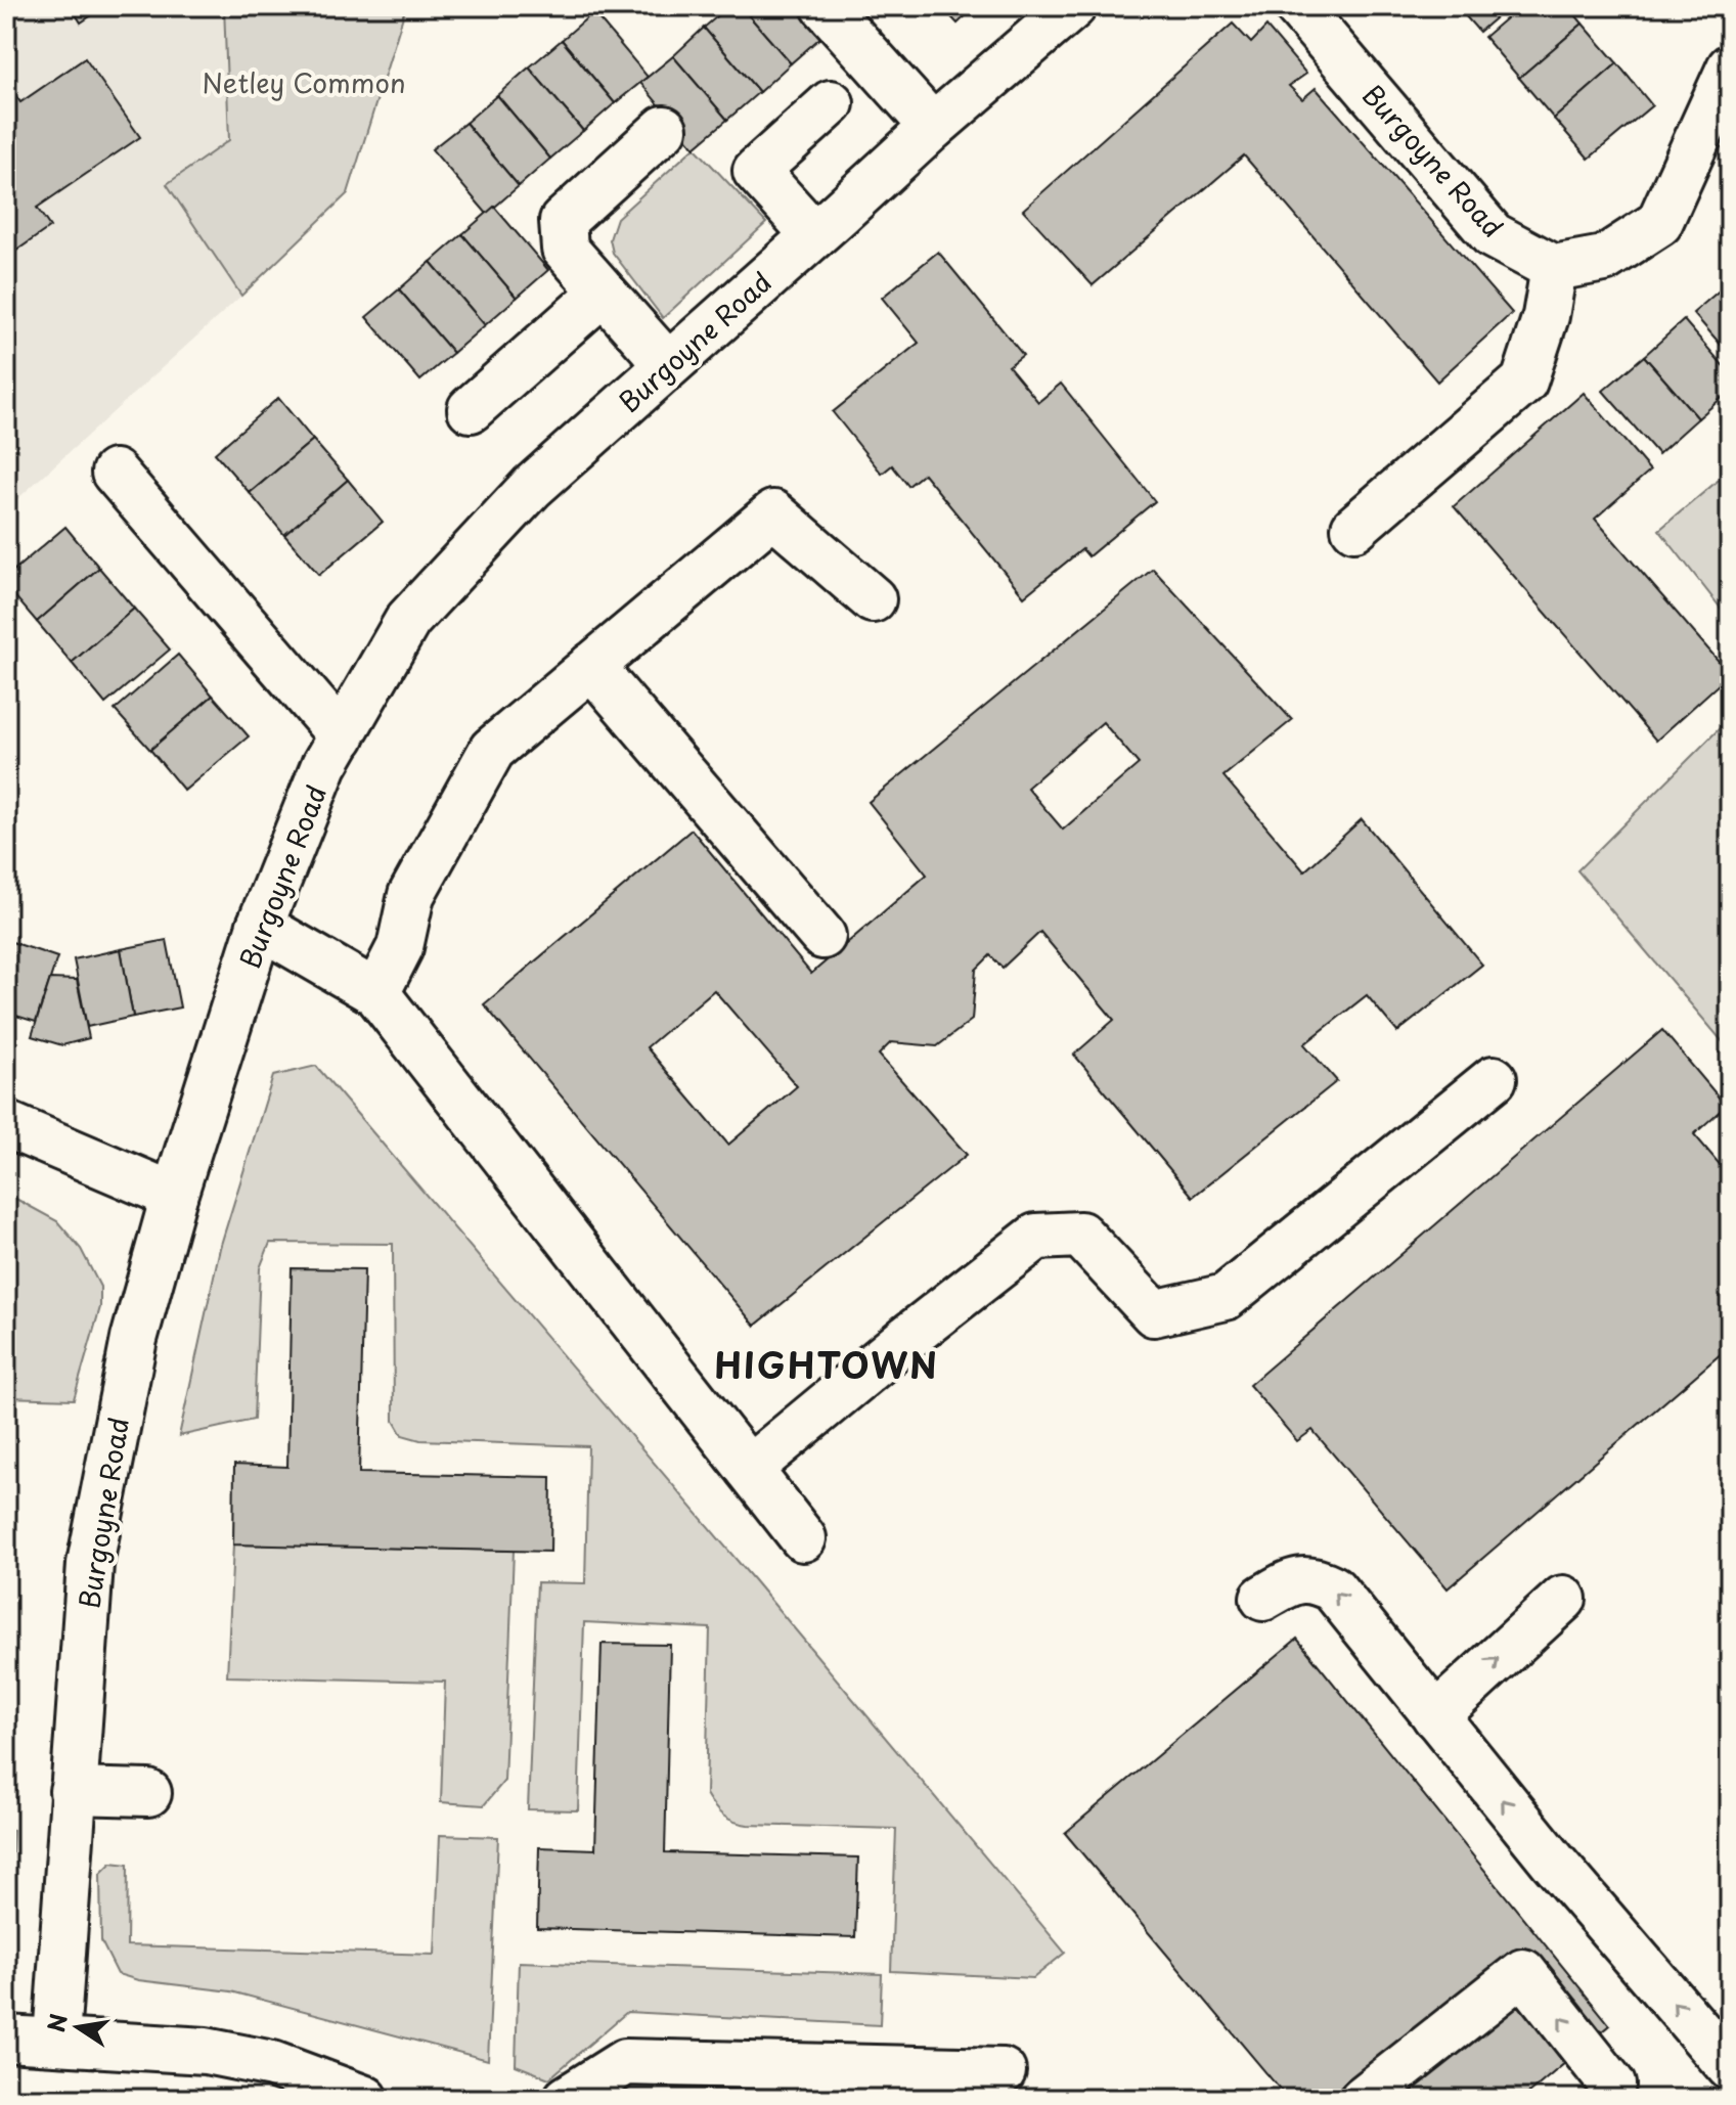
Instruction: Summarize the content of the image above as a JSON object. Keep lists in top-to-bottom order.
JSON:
{
  "streets": {
    "street": ["Burgoyne Road"]
  },
  "districts": ["HIGHTOWN"],
  "parks": ["Netley Common"],
  "north": "left"
}
